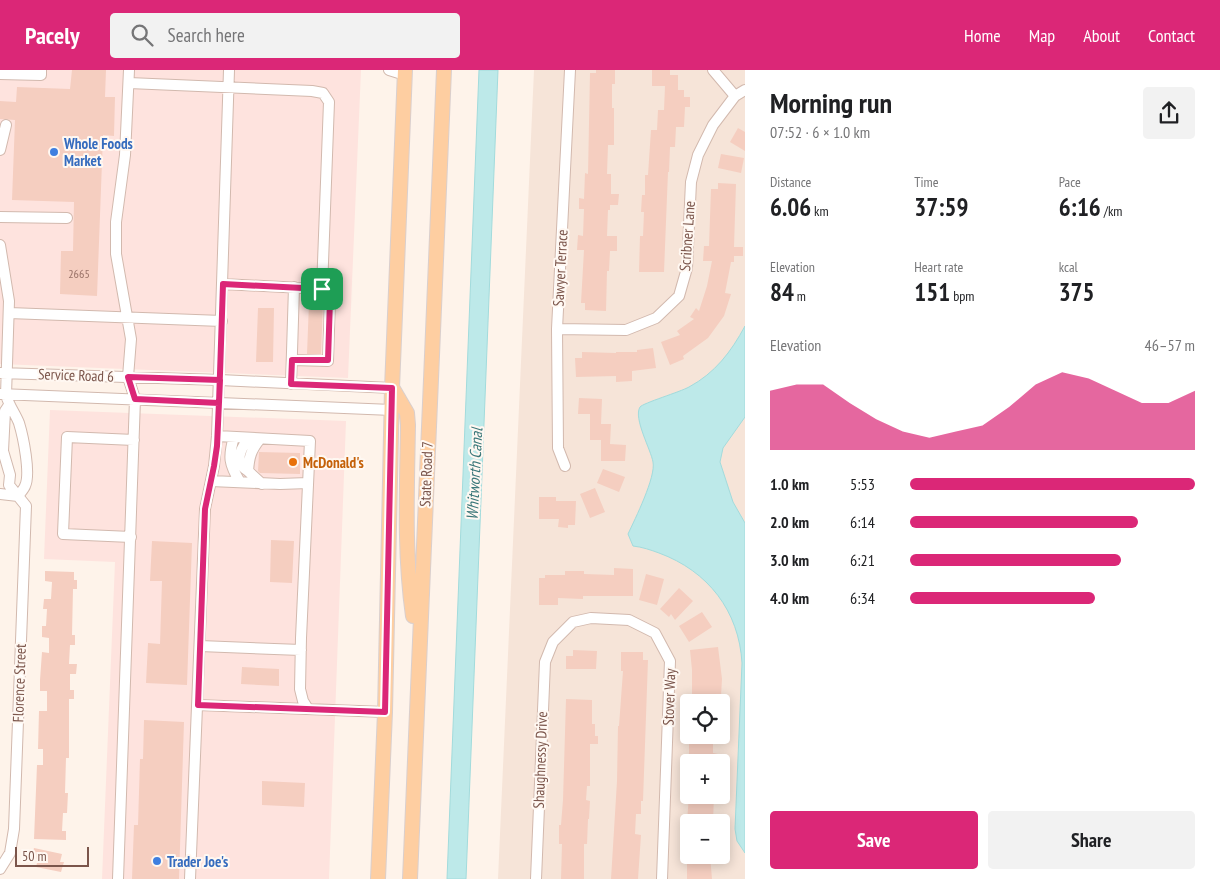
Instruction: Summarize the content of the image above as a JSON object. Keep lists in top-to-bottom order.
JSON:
{
  "streets": {
    "main road": ["State Road 7"],
    "street": [
      "Scribner Lane",
      "Sawyer Terrace",
      "Service Road 6",
      "Florence Street",
      "Stover Way",
      "Shaughnessy Drive"
    ]
  },
  "crossings": [
    ["Scribner Lane", "Sawyer Terrace"],
    ["Service Road 6", "Florence Street"],
    ["Stover Way", "Shaughnessy Drive"]
  ],
  "water": ["Whitworth Canal"],
  "places": ["Whole Foods Market", "McDonald's", "Trader Joe's"],
  "house_numbers": ["2665"],
  "scale_bar": "50 m",
  "page": {
    "header": "Pacely",
    "search": "Search here",
    "nav": [
      "Home",
      "Map",
      "About",
      "Contact"
    ],
    "heading": ["Morning run", "07:52 · 6 × 1.0 km"],
    "stats": [
      ["Distance", "6.06 km"],
      ["Time", "37:59"],
      ["Pace", "6:16 /km"],
      ["Elevation", "84 m"],
      ["Heart rate", "151 bpm"],
      ["kcal", "375"]
    ],
    "chart": ["Elevation", "46–57 m"],
    "list": [
      {
        "name": "1.0 km",
        "note": "5:53"
      },
      {
        "name": "2.0 km",
        "note": "6:14"
      },
      {
        "name": "3.0 km",
        "note": "6:21"
      },
      {
        "name": "4.0 km",
        "note": "6:34"
      }
    ],
    "map_buttons": ["+", "−"],
    "buttons": ["Save", "Share"],
    "scale": "50 m"
  }
}
